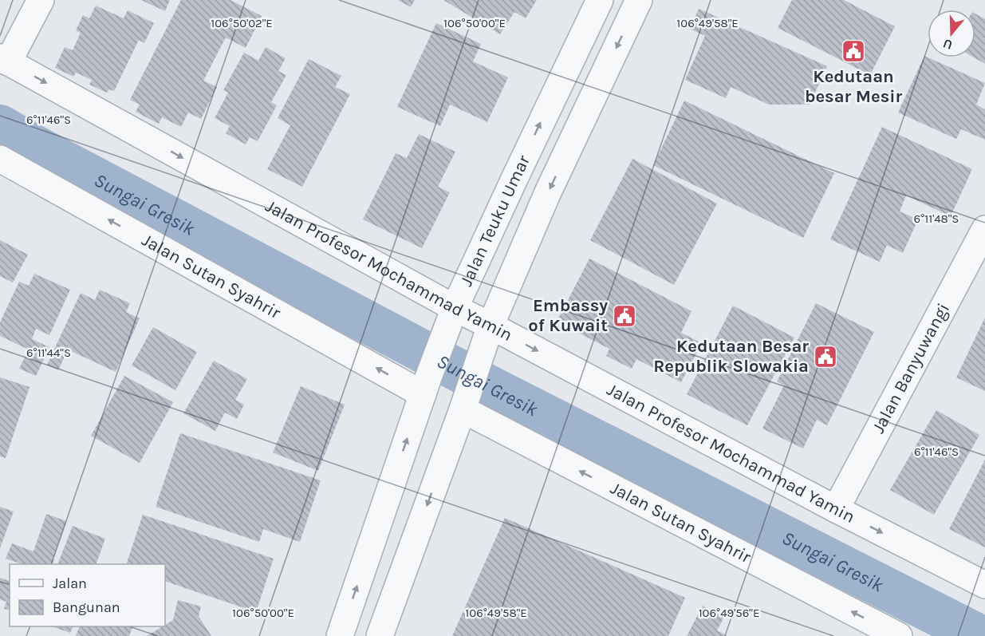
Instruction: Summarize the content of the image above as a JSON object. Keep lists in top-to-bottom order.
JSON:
{
  "streets": {
    "street": [
      "Jalan Teuku Umar",
      "Jalan Profesor Mochammad Yamin",
      "Jalan Sutan Syahrir",
      "Jalan Banyuwangi"
    ]
  },
  "crossings": [
    ["Jalan Teuku Umar", "Jalan Profesor Mochammad Yamin"],
    ["Jalan Teuku Umar", "Jalan Sutan Syahrir"],
    ["Jalan Profesor Mochammad Yamin", "Jalan Banyuwangi"]
  ],
  "one_way": ["Jalan Profesor Mochammad Yamin", "Jalan Sutan Syahrir"],
  "water": ["Sungai Gresik"],
  "places": {
    "public building": ["Kedutaan besar Mesir", "Embassy of Kuwait", "Kedutaan Besar Republik Slowakia"]
  },
  "legend": ["Jalan", "Bangunan"],
  "north": "bottom",
  "coordinates": [
    "106°50'02\"E",
    "106°50'00\"E",
    "106°49'58\"E",
    "6°11'46\"S",
    "6°11'48\"S",
    "6°11'44\"S",
    "106°49'56\"E"
  ]
}
